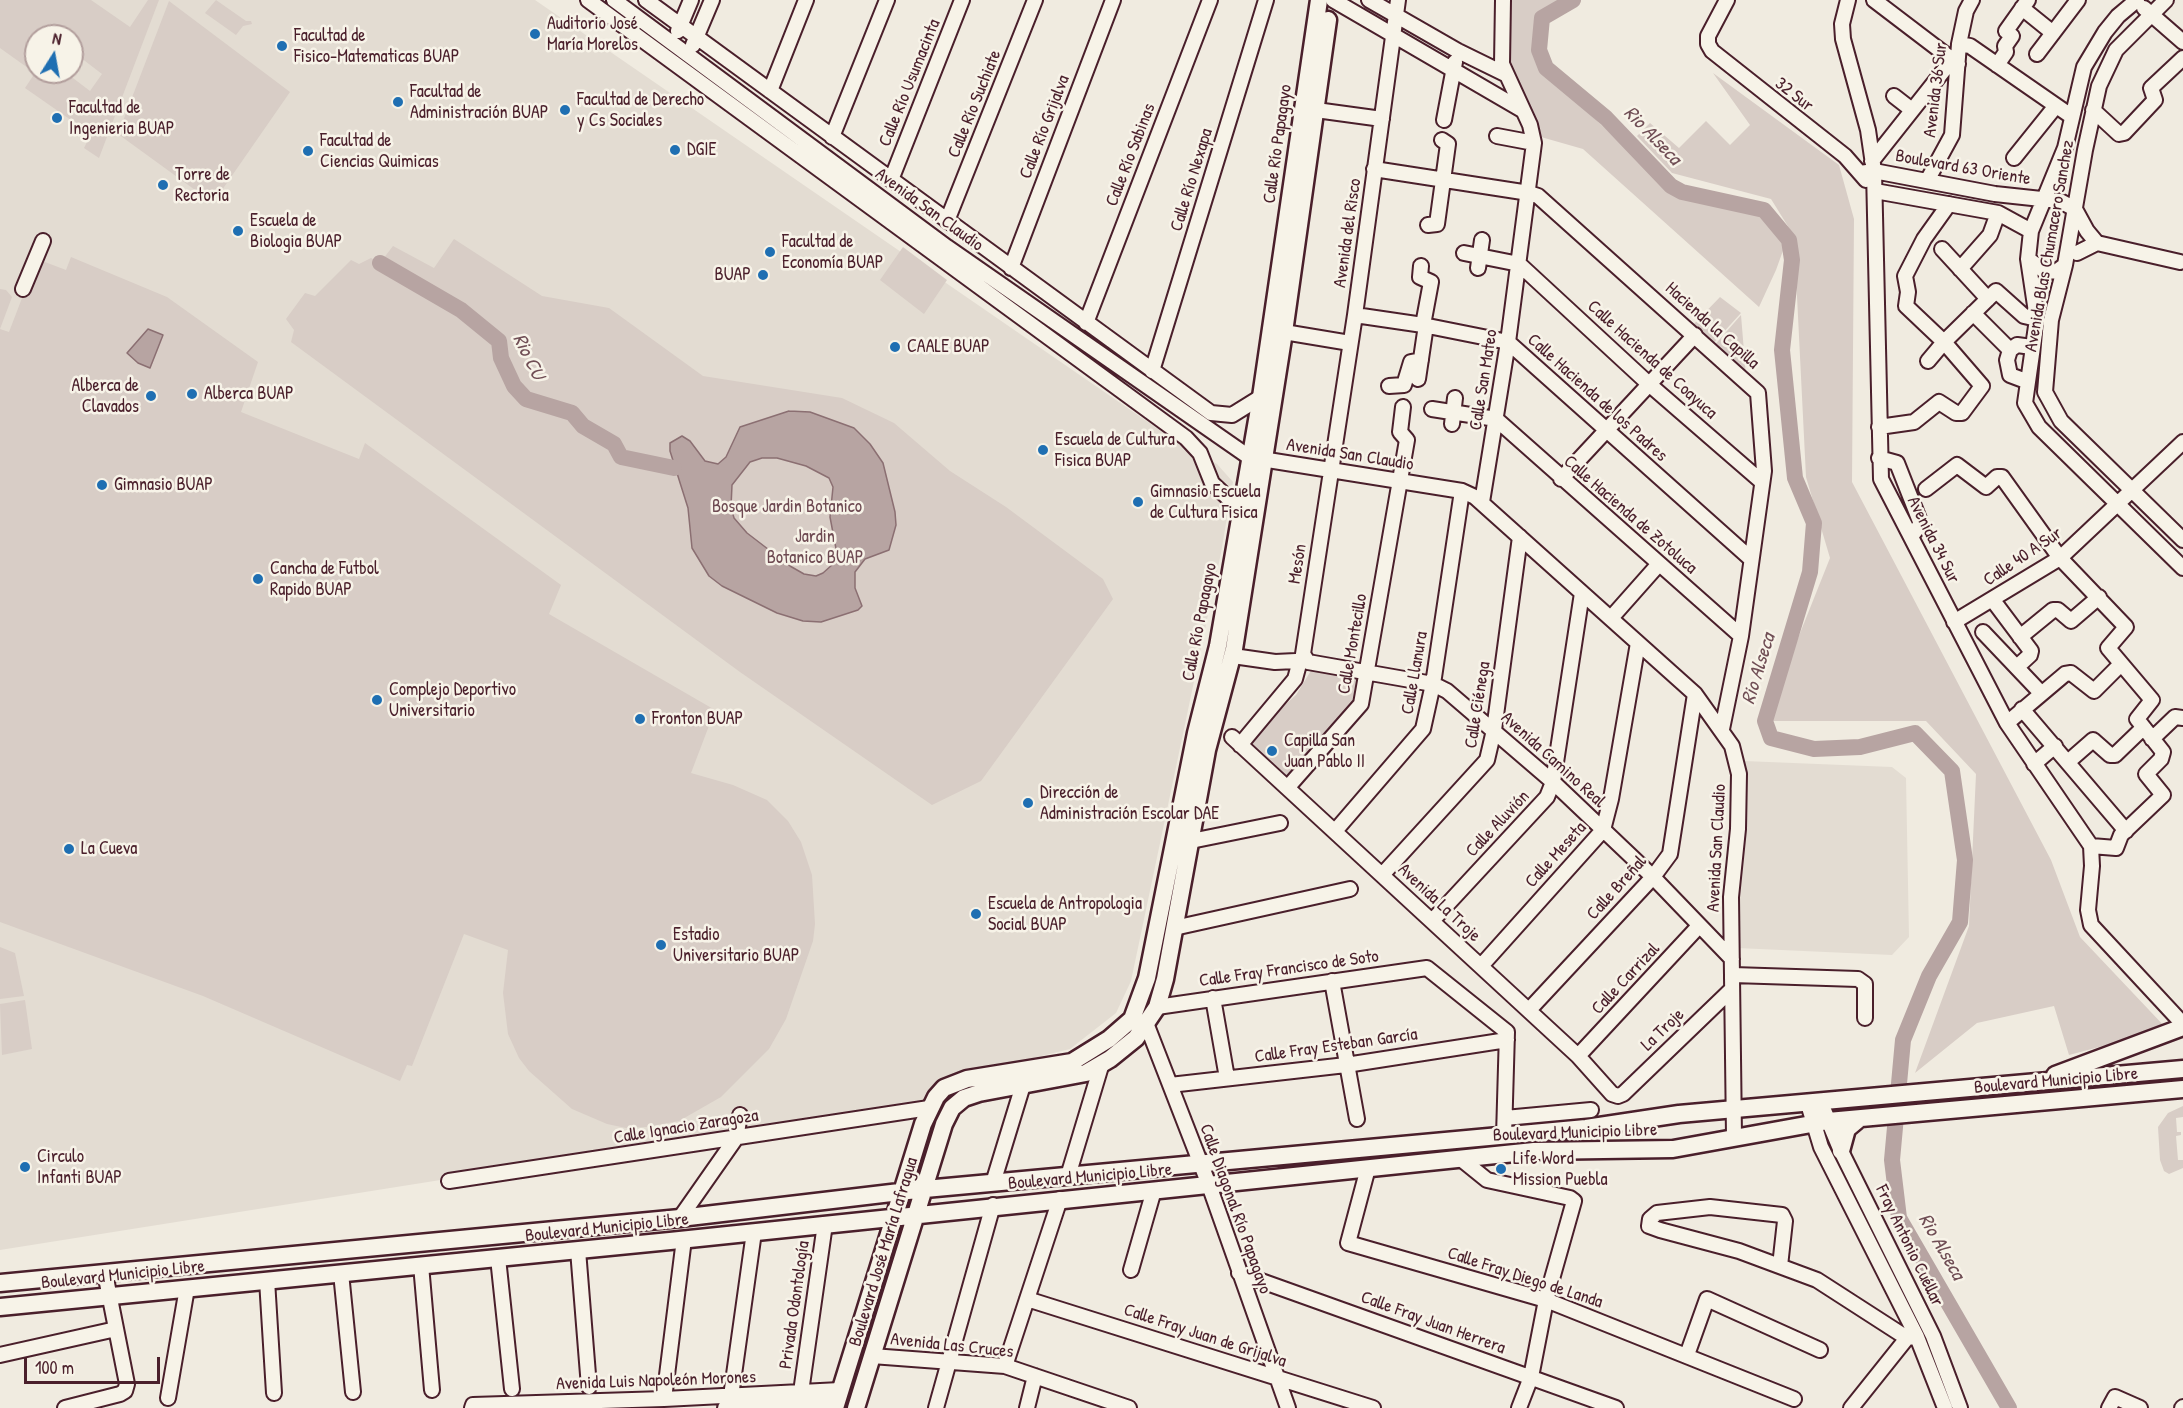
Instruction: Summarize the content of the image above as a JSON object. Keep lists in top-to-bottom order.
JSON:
{
  "streets": {
    "main road": ["Calle Río Papagayo", "Boulevard Municipio Libre", "Boulevard José María Lafragua"],
    "street": [
      "Calle Río Usumacinta",
      "Avenida 36 Sur",
      "32 Sur",
      "Calle Río Suchiate",
      "Calle Río Grijalva",
      "Calle Río Sabinas",
      "Boulevard 63 Oriente",
      "Calle Río Nexapa",
      "Avenida San Claudio",
      "Avenida del Risco",
      "Avenida Blas Chumacero Sanchez",
      "Hacienda la Capilla",
      "Calle Hacienda de Coayuca",
      "Calle San Mateo",
      "Calle Hacienda de los Padres",
      "Calle Hacienda de Zotoluca",
      "Avenida 34 Sur",
      "Calle 40 A Sur",
      "Mesón",
      "Calle Montecillo",
      "Calle Llanura",
      "Calle Ciénega",
      "Avenida Camino Real",
      "Calle Aluvión",
      "Calle Meseta",
      "Calle Breñal",
      "Avenida La Troje",
      "Calle Fray Francisco de Soto",
      "Calle Carrizal",
      "La Troje",
      "Calle Fray Esteban García",
      "Calle Ignacio Zaragoza",
      "Calle Diagonal Río Papagayo",
      "Fray Antonio Cuéllar",
      "Calle Fray Diego de Landa",
      "Privada Odontología",
      "Calle Fray Juan Herrera",
      "Calle Fray Juan de Grijalva",
      "Avenida Las Cruces",
      "Avenida Luis Napoleón Morones"
    ]
  },
  "crossings": [
    ["Calle Río Usumacinta", "Avenida San Claudio"],
    ["Avenida 36 Sur", "Boulevard 63 Oriente"],
    ["32 Sur", "Boulevard 63 Oriente"],
    ["32 Sur", "Avenida 34 Sur"],
    ["Calle Río Suchiate", "Avenida San Claudio"],
    ["Calle Río Grijalva", "Avenida San Claudio"],
    ["Calle Río Papagayo", "Avenida San Claudio"],
    ["Calle Río Papagayo", "Avenida Camino Real"],
    ["Calle Río Papagayo", "Calle Fray Francisco de Soto"],
    ["Calle Río Papagayo", "Calle Ignacio Zaragoza"],
    ["Calle Río Papagayo", "Calle Diagonal Río Papagayo"],
    ["Calle Río Papagayo", "Boulevard José María Lafragua"],
    ["Calle Río Sabinas", "Avenida San Claudio"],
    ["Boulevard 63 Oriente", "Avenida Blas Chumacero Sanchez"],
    ["Boulevard 63 Oriente", "Avenida 34 Sur"],
    ["Calle Río Nexapa", "Avenida San Claudio"],
    ["Avenida San Claudio", "Avenida del Risco"],
    ["Avenida San Claudio", "Hacienda la Capilla"],
    ["Avenida San Claudio", "Calle San Mateo"],
    ["Avenida San Claudio", "Mesón"],
    ["Avenida San Claudio", "Calle Montecillo"],
    ["Avenida San Claudio", "Calle Llanura"],
    ["Avenida San Claudio", "Calle Ciénega"],
    ["Avenida San Claudio", "Avenida Camino Real"],
    ["Avenida San Claudio", "Calle Aluvión"],
    ["Avenida San Claudio", "Calle Meseta"],
    ["Avenida San Claudio", "Calle Breñal"],
    ["Avenida San Claudio", "La Troje"],
    ["Avenida San Claudio", "Boulevard Municipio Libre"],
    ["Avenida del Risco", "Hacienda la Capilla"],
    ["Avenida del Risco", "Calle Hacienda de los Padres"],
    ["Avenida del Risco", "Mesón"],
    ["Avenida Blas Chumacero Sanchez", "Calle 40 A Sur"],
    ["Hacienda la Capilla", "Calle Hacienda de Coayuca"],
    ["Hacienda la Capilla", "Calle San Mateo"],
    ["Hacienda la Capilla", "Calle Hacienda de los Padres"],
    ["Hacienda la Capilla", "Calle Hacienda de Zotoluca"],
    ["Calle Hacienda de Coayuca", "Calle San Mateo"],
    ["Calle San Mateo", "Calle Hacienda de los Padres"],
    ["Calle San Mateo", "Calle Hacienda de Zotoluca"],
    ["Avenida 34 Sur", "Calle 40 A Sur"],
    ["Mesón", "Avenida Camino Real"],
    ["Mesón", "Avenida La Troje"],
    ["Calle Montecillo", "Avenida Camino Real"],
    ["Calle Montecillo", "Avenida La Troje"],
    ["Calle Llanura", "Avenida Camino Real"],
    ["Calle Llanura", "Avenida La Troje"],
    ["Calle Ciénega", "Avenida Camino Real"],
    ["Calle Ciénega", "Avenida La Troje"],
    ["Avenida Camino Real", "Calle Aluvión"],
    ["Avenida Camino Real", "Calle Meseta"],
    ["Avenida Camino Real", "Calle Breñal"],
    ["Avenida Camino Real", "Calle Carrizal"],
    ["Calle Aluvión", "Avenida La Troje"],
    ["Calle Meseta", "Avenida La Troje"],
    ["Calle Breñal", "Avenida La Troje"],
    ["Avenida La Troje", "Calle Carrizal"],
    ["Avenida La Troje", "La Troje"],
    ["Calle Fray Francisco de Soto", "Calle Fray Esteban García"],
    ["Calle Fray Esteban García", "Calle Diagonal Río Papagayo"],
    ["Boulevard Municipio Libre", "Calle Diagonal Río Papagayo"],
    ["Boulevard Municipio Libre", "Fray Antonio Cuéllar"],
    ["Boulevard Municipio Libre", "Boulevard José María Lafragua"],
    ["Boulevard Municipio Libre", "Calle Fray Diego de Landa"],
    ["Boulevard Municipio Libre", "Privada Odontología"],
    ["Calle Ignacio Zaragoza", "Boulevard José María Lafragua"],
    ["Calle Diagonal Río Papagayo", "Calle Fray Juan Herrera"],
    ["Calle Diagonal Río Papagayo", "Calle Fray Juan de Grijalva"],
    ["Boulevard José María Lafragua", "Avenida Las Cruces"],
    ["Boulevard José María Lafragua", "Avenida Luis Napoleón Morones"],
    ["Privada Odontología", "Avenida Luis Napoleón Morones"]
  ],
  "water": ["Rio Alseca", "Rio CU"],
  "parks": ["Bosque Jardin Botanico", "Jardin Botanico BUAP"],
  "places": [
    "Auditorio José María Morelos",
    "Facultad de Fisico-Matematicas BUAP",
    "Facultad de Administración BUAP",
    "Facultad de Derecho y Cs Sociales",
    "Facultad de Ingenieria BUAP",
    "DGIE",
    "Facultad de Ciencias Quimicas",
    "Torre de Rectoria",
    "Escuela de Biologia BUAP",
    "Facultad de Economía BUAP",
    "BUAP",
    "CAALE BUAP",
    "Alberca BUAP",
    "Alberca de Clavados",
    "Escuela de Cultura Fisica BUAP",
    "Gimnasio BUAP",
    "Gimnasio Escuela de Cultura Fisica",
    "Cancha de Futbol Rapido BUAP",
    "Complejo Deportivo Universitario",
    "Fronton BUAP",
    "Capilla San Juan Pablo II",
    "Dirección de Administración Escolar DAE",
    "La Cueva",
    "Escuela de Antropologia Social BUAP",
    "Estadio Universitario BUAP",
    "Circulo Infanti BUAP",
    "Life Word Mission Puebla"
  ],
  "scale_bar": "100 m",
  "north": "top"
}
